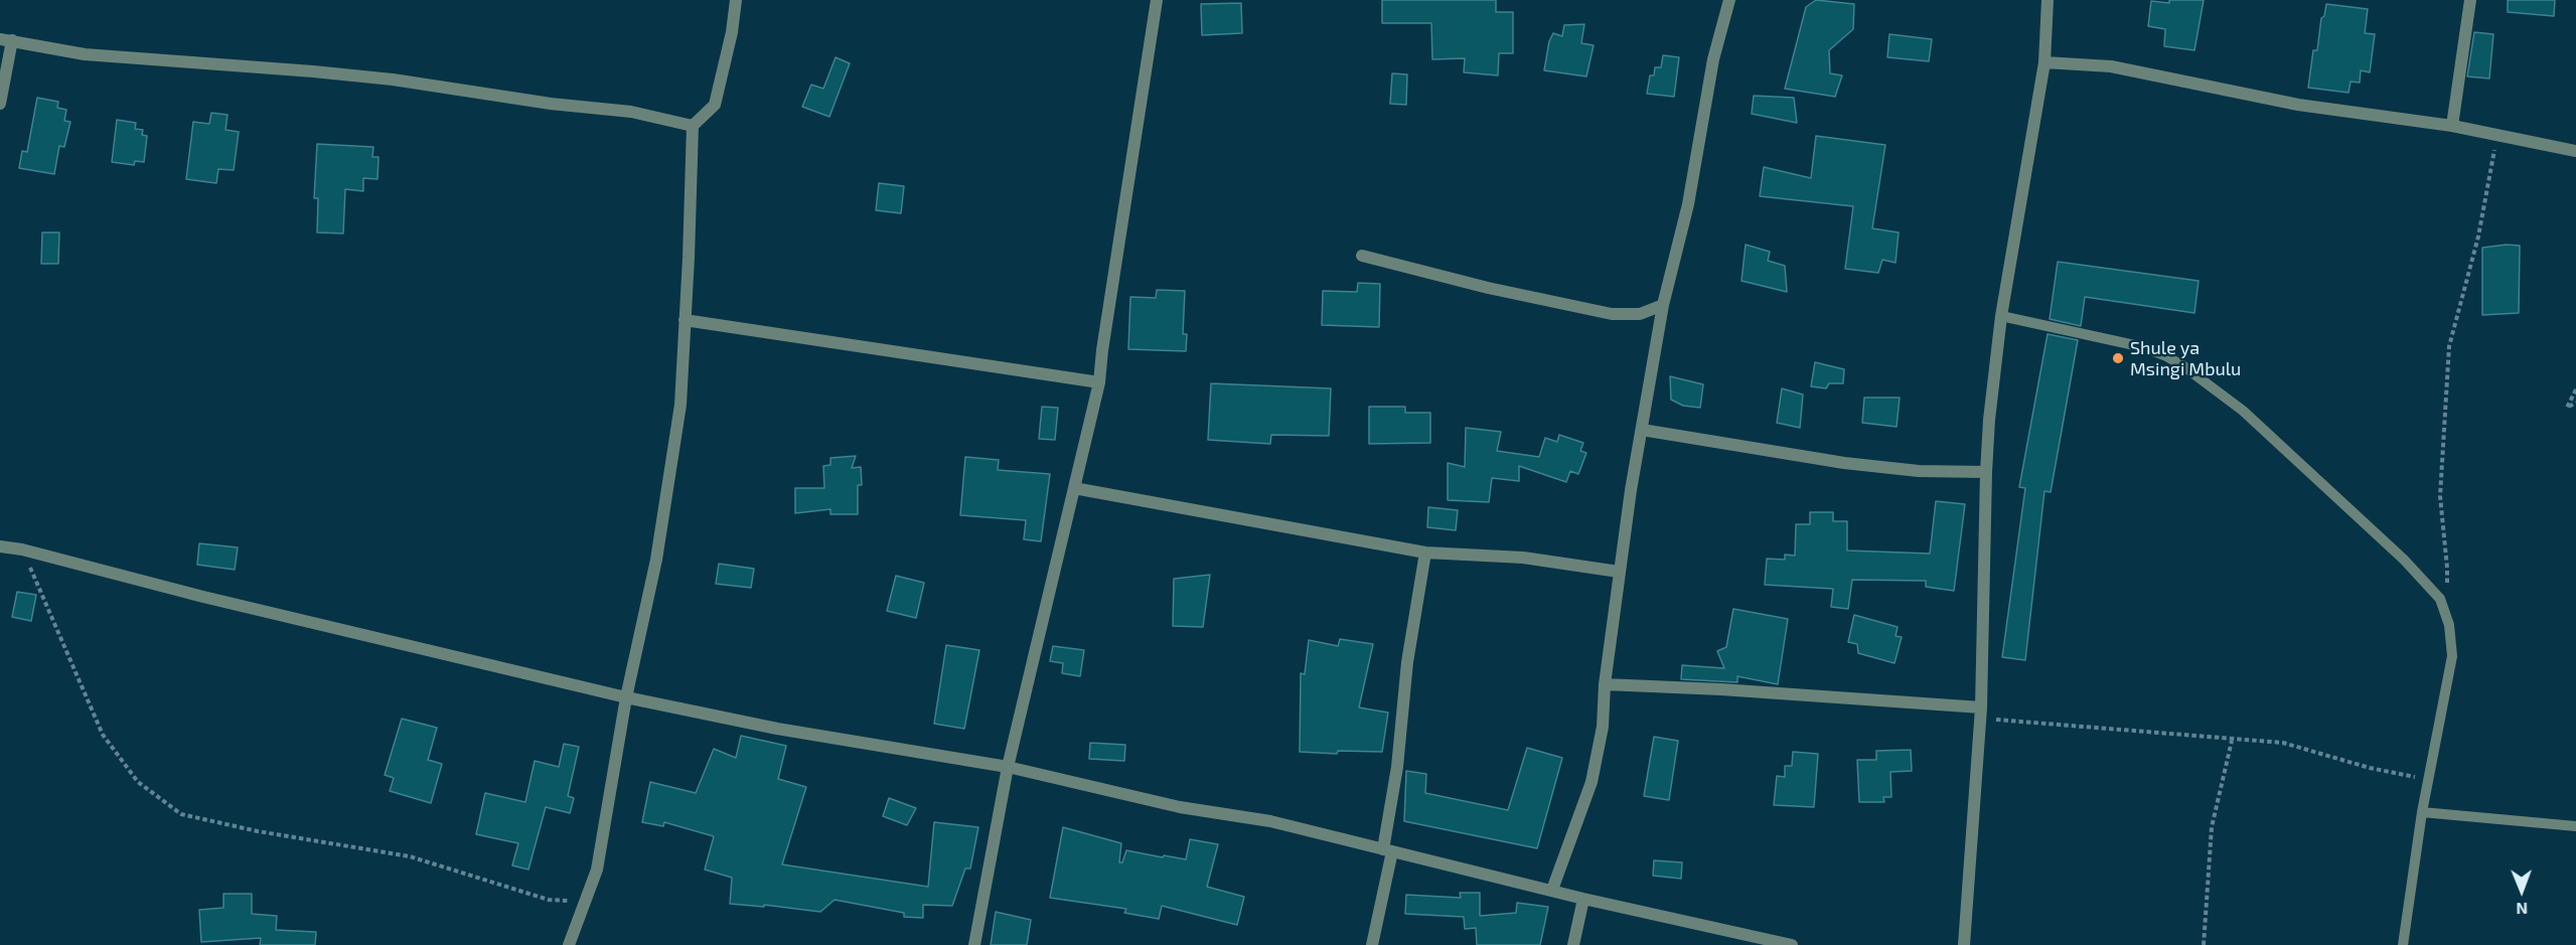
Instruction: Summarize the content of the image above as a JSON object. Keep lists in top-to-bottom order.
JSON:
{
  "places": ["Shule ya Msingi Mbulu"],
  "north": "bottom"
}
